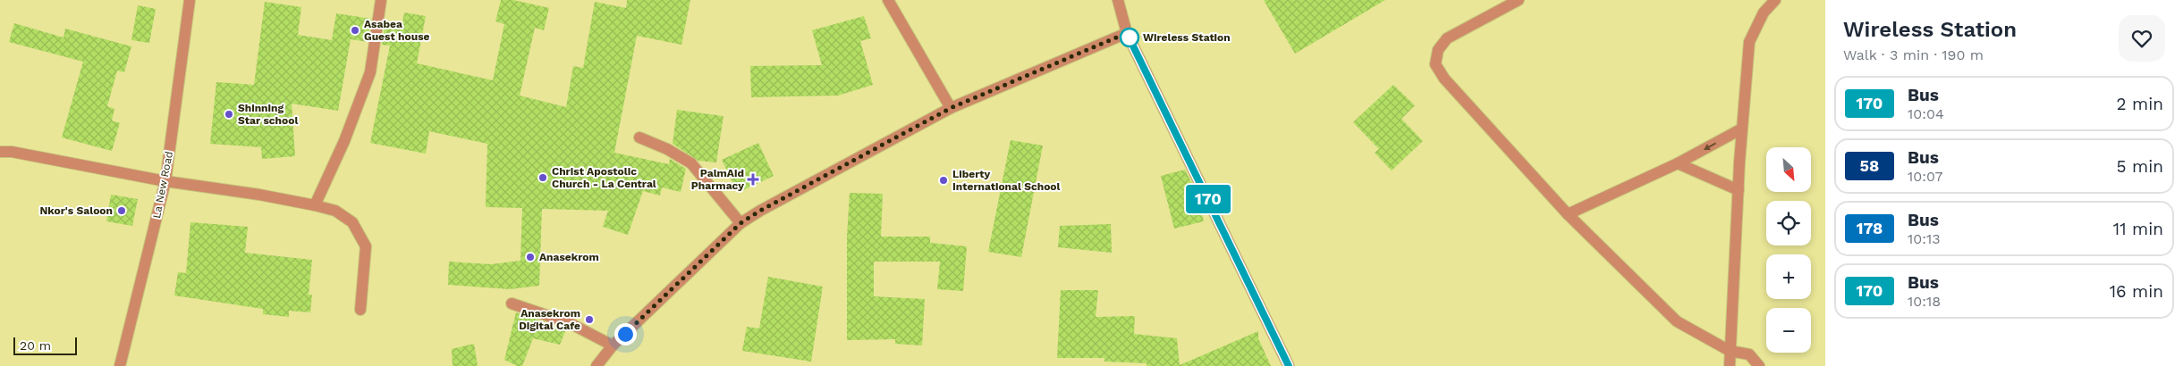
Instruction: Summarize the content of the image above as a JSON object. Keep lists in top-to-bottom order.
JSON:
{
  "streets": {
    "street": ["La New Road"]
  },
  "places": {
    "other": [
      "Asabea Guest house",
      "Wireless Station",
      "Shinning Star school",
      "Christ Apostolic Church - La Central",
      "Liberty International School",
      "Nkor's Saloon",
      "Anasekrom",
      "Anasekrom Digital Cafe"
    ],
    "health": ["PalmAid Pharmacy"]
  },
  "lines": ["bus line 170"],
  "scale_bar": "20 m",
  "north": "bottom right",
  "page": {
    "on_map": "170",
    "heading": ["Wireless Station", "Walk · 3 min · 190 m"],
    "list": [
      {
        "mark": "170",
        "name": "Bus",
        "note": "10:04",
        "value": "2 min"
      },
      {
        "mark": "58",
        "name": "Bus",
        "note": "10:07",
        "value": "5 min"
      },
      {
        "mark": "178",
        "name": "Bus",
        "note": "10:13",
        "value": "11 min"
      },
      {
        "mark": "170",
        "name": "Bus",
        "note": "10:18",
        "value": "16 min"
      }
    ],
    "map_buttons": ["+", "−"],
    "scale": "20 m"
  }
}
